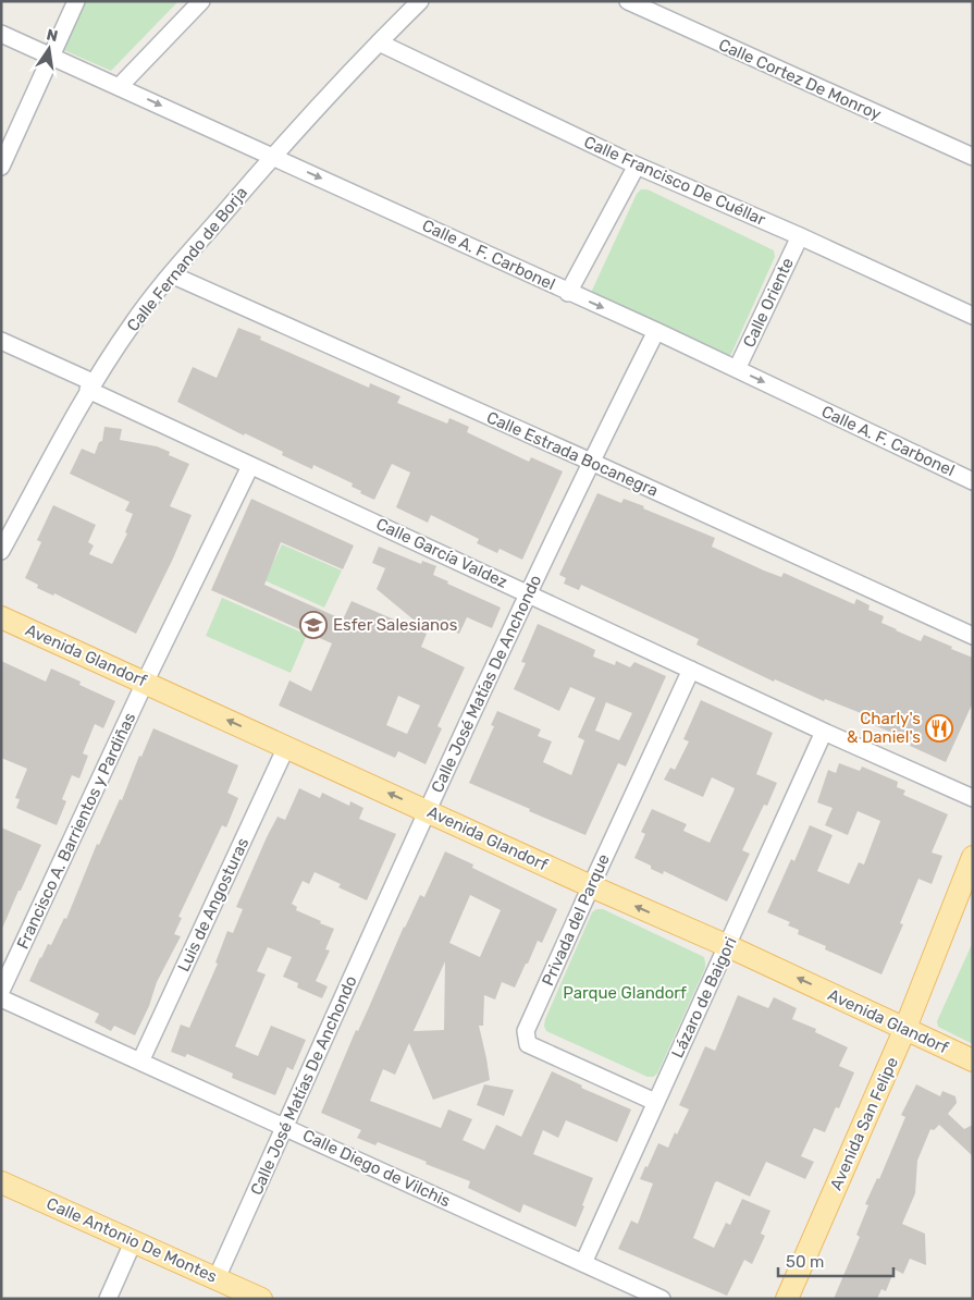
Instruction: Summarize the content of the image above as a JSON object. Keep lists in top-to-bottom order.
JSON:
{
  "streets": {
    "main road": ["Avenida Glandorf", "Avenida San Felipe", "Calle Antonio De Montes"],
    "street": [
      "Calle Cortez De Monroy",
      "Calle Francisco De Cuéllar",
      "Calle A. F. Carbonel",
      "Calle Fernando de Borja",
      "Calle Oriente",
      "Calle Estrada Bocanegra",
      "Calle García Valdez",
      "Calle José Matías De Anchondo",
      "Francisco A. Barrientos y Pardiñas",
      "Luis de Angosturas",
      "Privada del Parque",
      "Lázaro de Baigori",
      "Calle Diego de Vilchis"
    ]
  },
  "crossings": [
    ["Calle Francisco De Cuéllar", "Calle Fernando de Borja"],
    ["Calle Francisco De Cuéllar", "Calle Oriente"],
    ["Calle A. F. Carbonel", "Calle Fernando de Borja"],
    ["Calle A. F. Carbonel", "Calle Oriente"],
    ["Calle A. F. Carbonel", "Calle José Matías De Anchondo"],
    ["Calle Fernando de Borja", "Calle Estrada Bocanegra"],
    ["Calle Fernando de Borja", "Calle García Valdez"],
    ["Calle Estrada Bocanegra", "Calle José Matías De Anchondo"],
    ["Calle García Valdez", "Calle José Matías De Anchondo"],
    ["Calle García Valdez", "Francisco A. Barrientos y Pardiñas"],
    ["Calle García Valdez", "Privada del Parque"],
    ["Calle García Valdez", "Lázaro de Baigori"],
    ["Avenida Glandorf", "Calle José Matías De Anchondo"],
    ["Avenida Glandorf", "Francisco A. Barrientos y Pardiñas"],
    ["Avenida Glandorf", "Luis de Angosturas"],
    ["Avenida Glandorf", "Privada del Parque"],
    ["Avenida Glandorf", "Lázaro de Baigori"],
    ["Avenida Glandorf", "Avenida San Felipe"],
    ["Calle José Matías De Anchondo", "Calle Diego de Vilchis"],
    ["Calle José Matías De Anchondo", "Calle Antonio De Montes"],
    ["Luis de Angosturas", "Calle Diego de Vilchis"],
    ["Privada del Parque", "Lázaro de Baigori"],
    ["Lázaro de Baigori", "Calle Diego de Vilchis"]
  ],
  "one_way": ["Calle A. F. Carbonel", "Avenida Glandorf"],
  "parks": ["Parque Glandorf"],
  "places": {
    "school or university": ["Esfer Salesianos"],
    "restaurant": ["Charly's & Daniel's"]
  },
  "scale_bar": "50 m",
  "north": "top"
}
